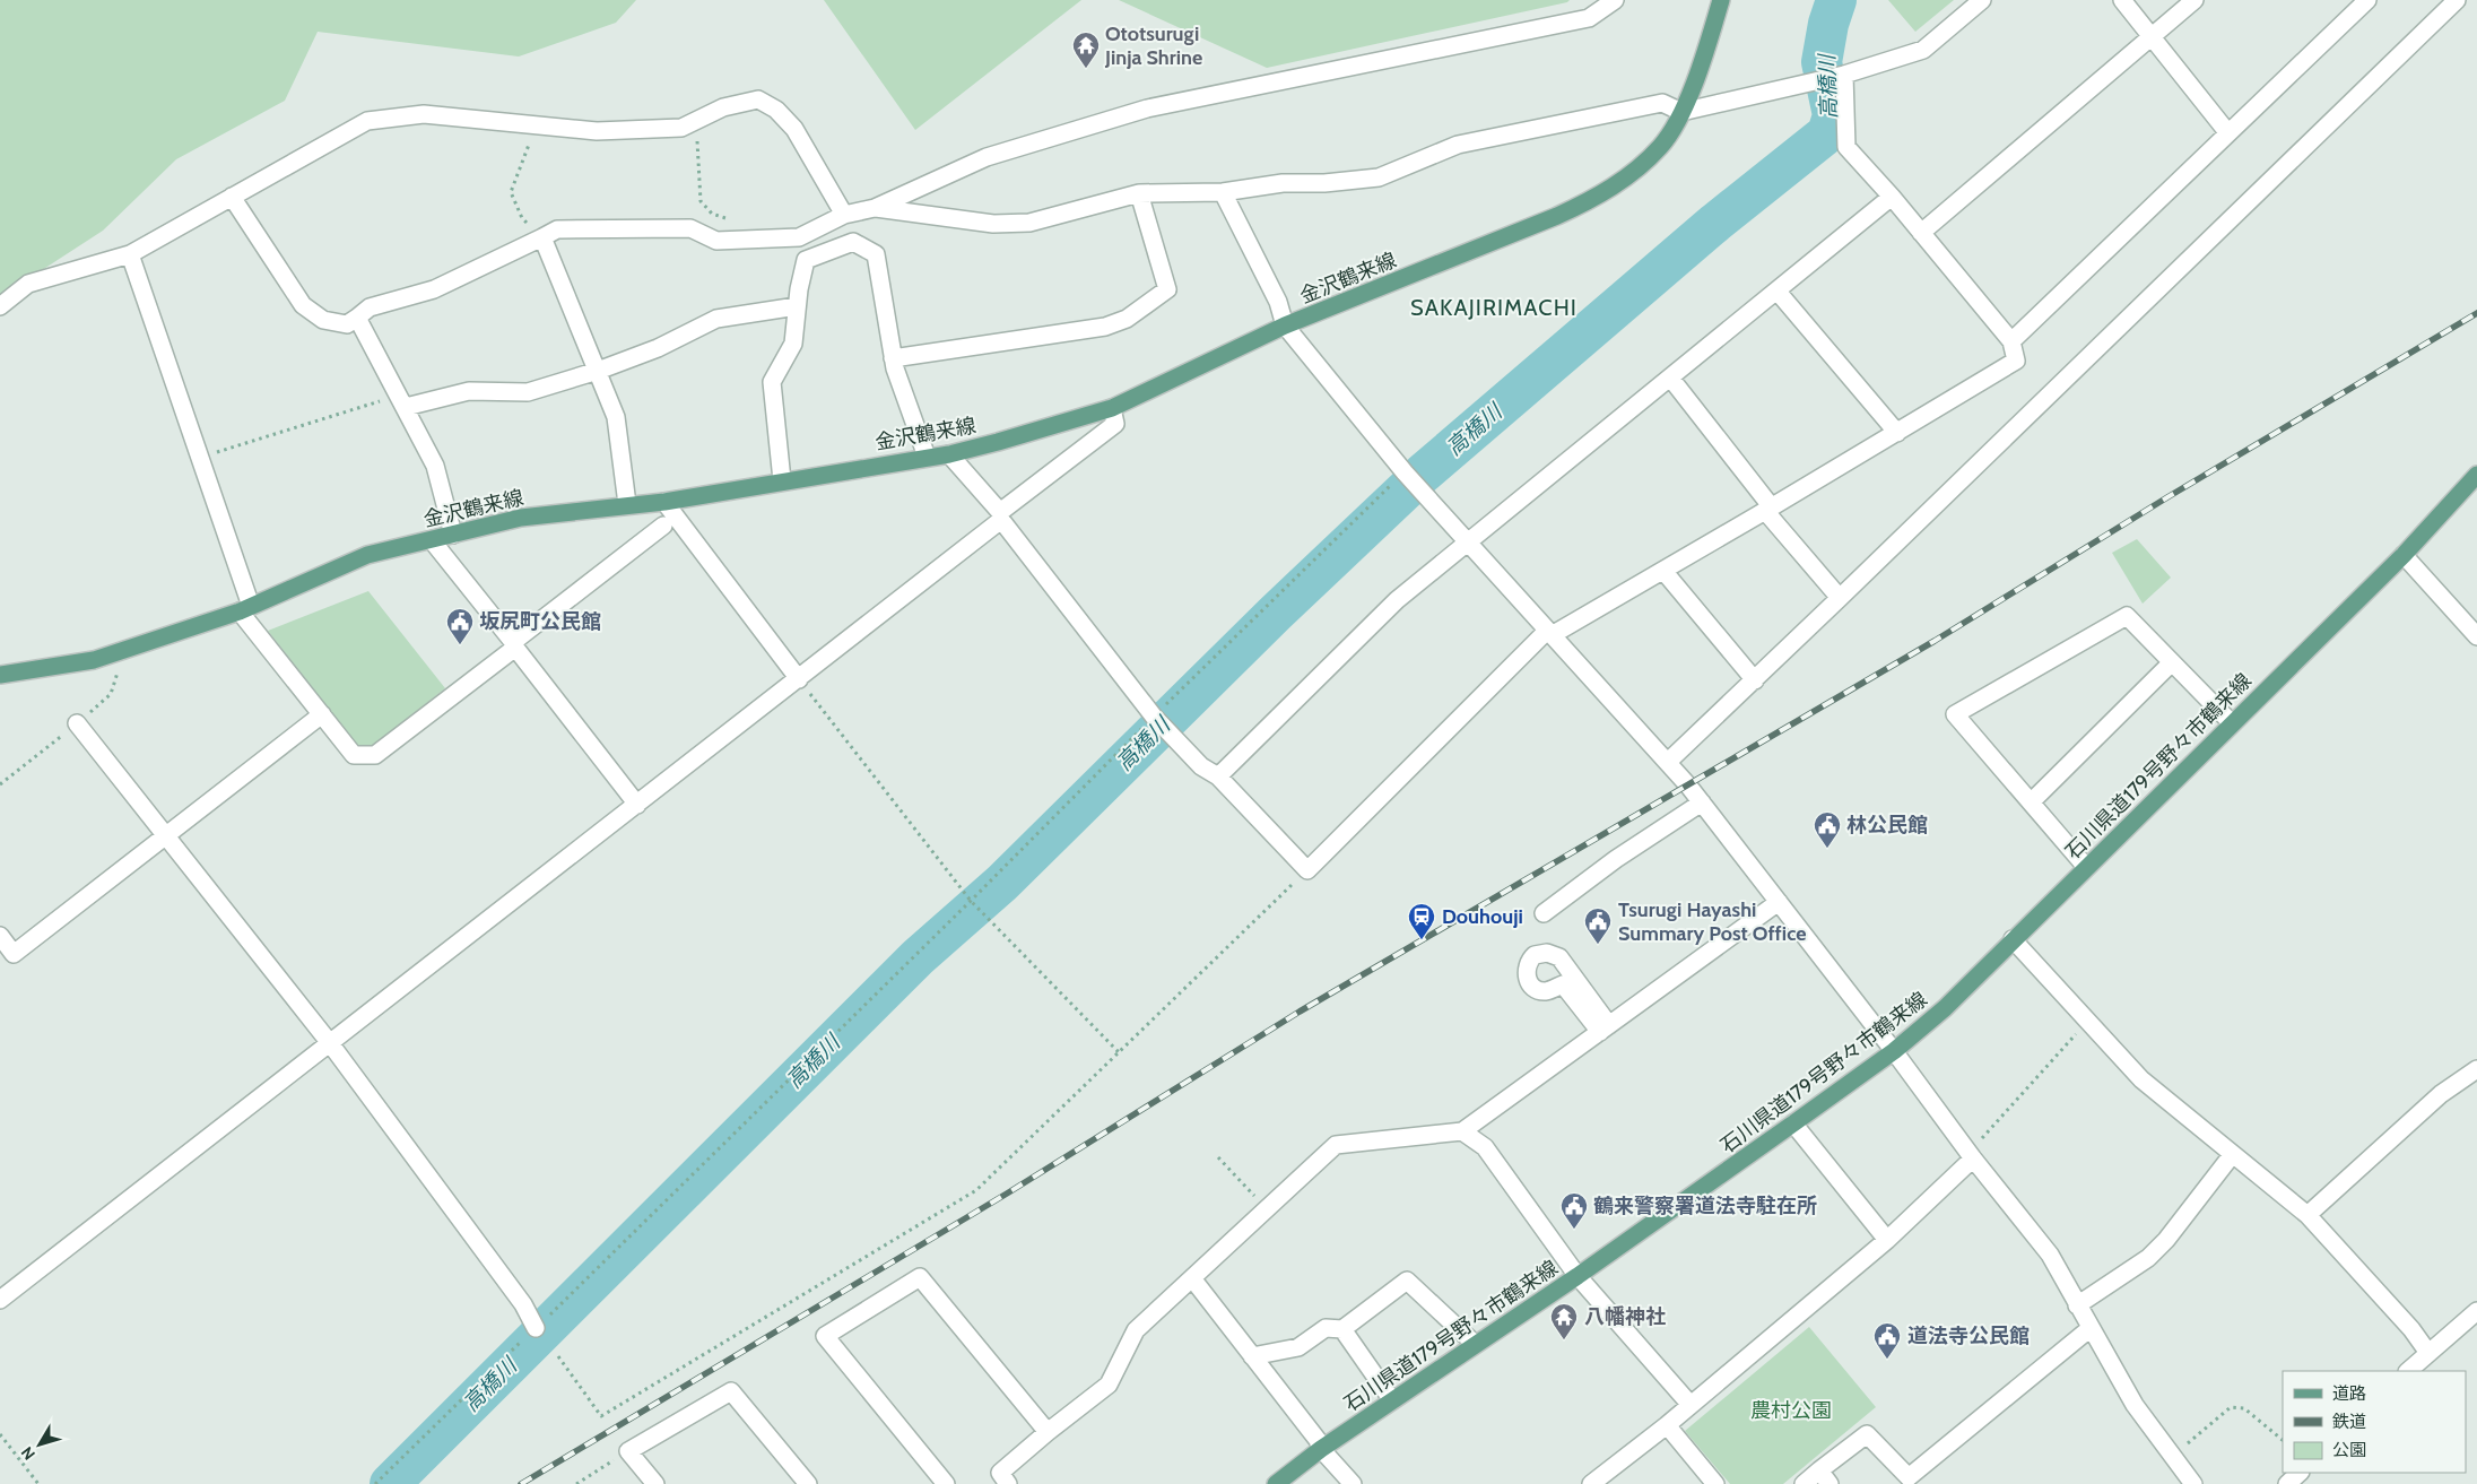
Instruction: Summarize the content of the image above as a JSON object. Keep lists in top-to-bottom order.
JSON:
{
  "streets": {
    "main road": ["金沢鶴来線", "石川県道179号野々市鶴来線"]
  },
  "districts": ["SAKAJIRIMACHI"],
  "water": ["高橋川"],
  "parks": ["農村公園"],
  "places": {
    "temple": ["Ototsurugi Jinja Shrine", "八幡神社"],
    "public building": [
      "坂尻町公民館",
      "林公民館",
      "Tsurugi Hayashi Summary Post Office",
      "鶴来警察署道法寺駐在所",
      "道法寺公民館"
    ],
    "station": ["Douhouji"]
  },
  "legend": ["道路", "鉄道", "公園"],
  "north": "bottom left"
}
